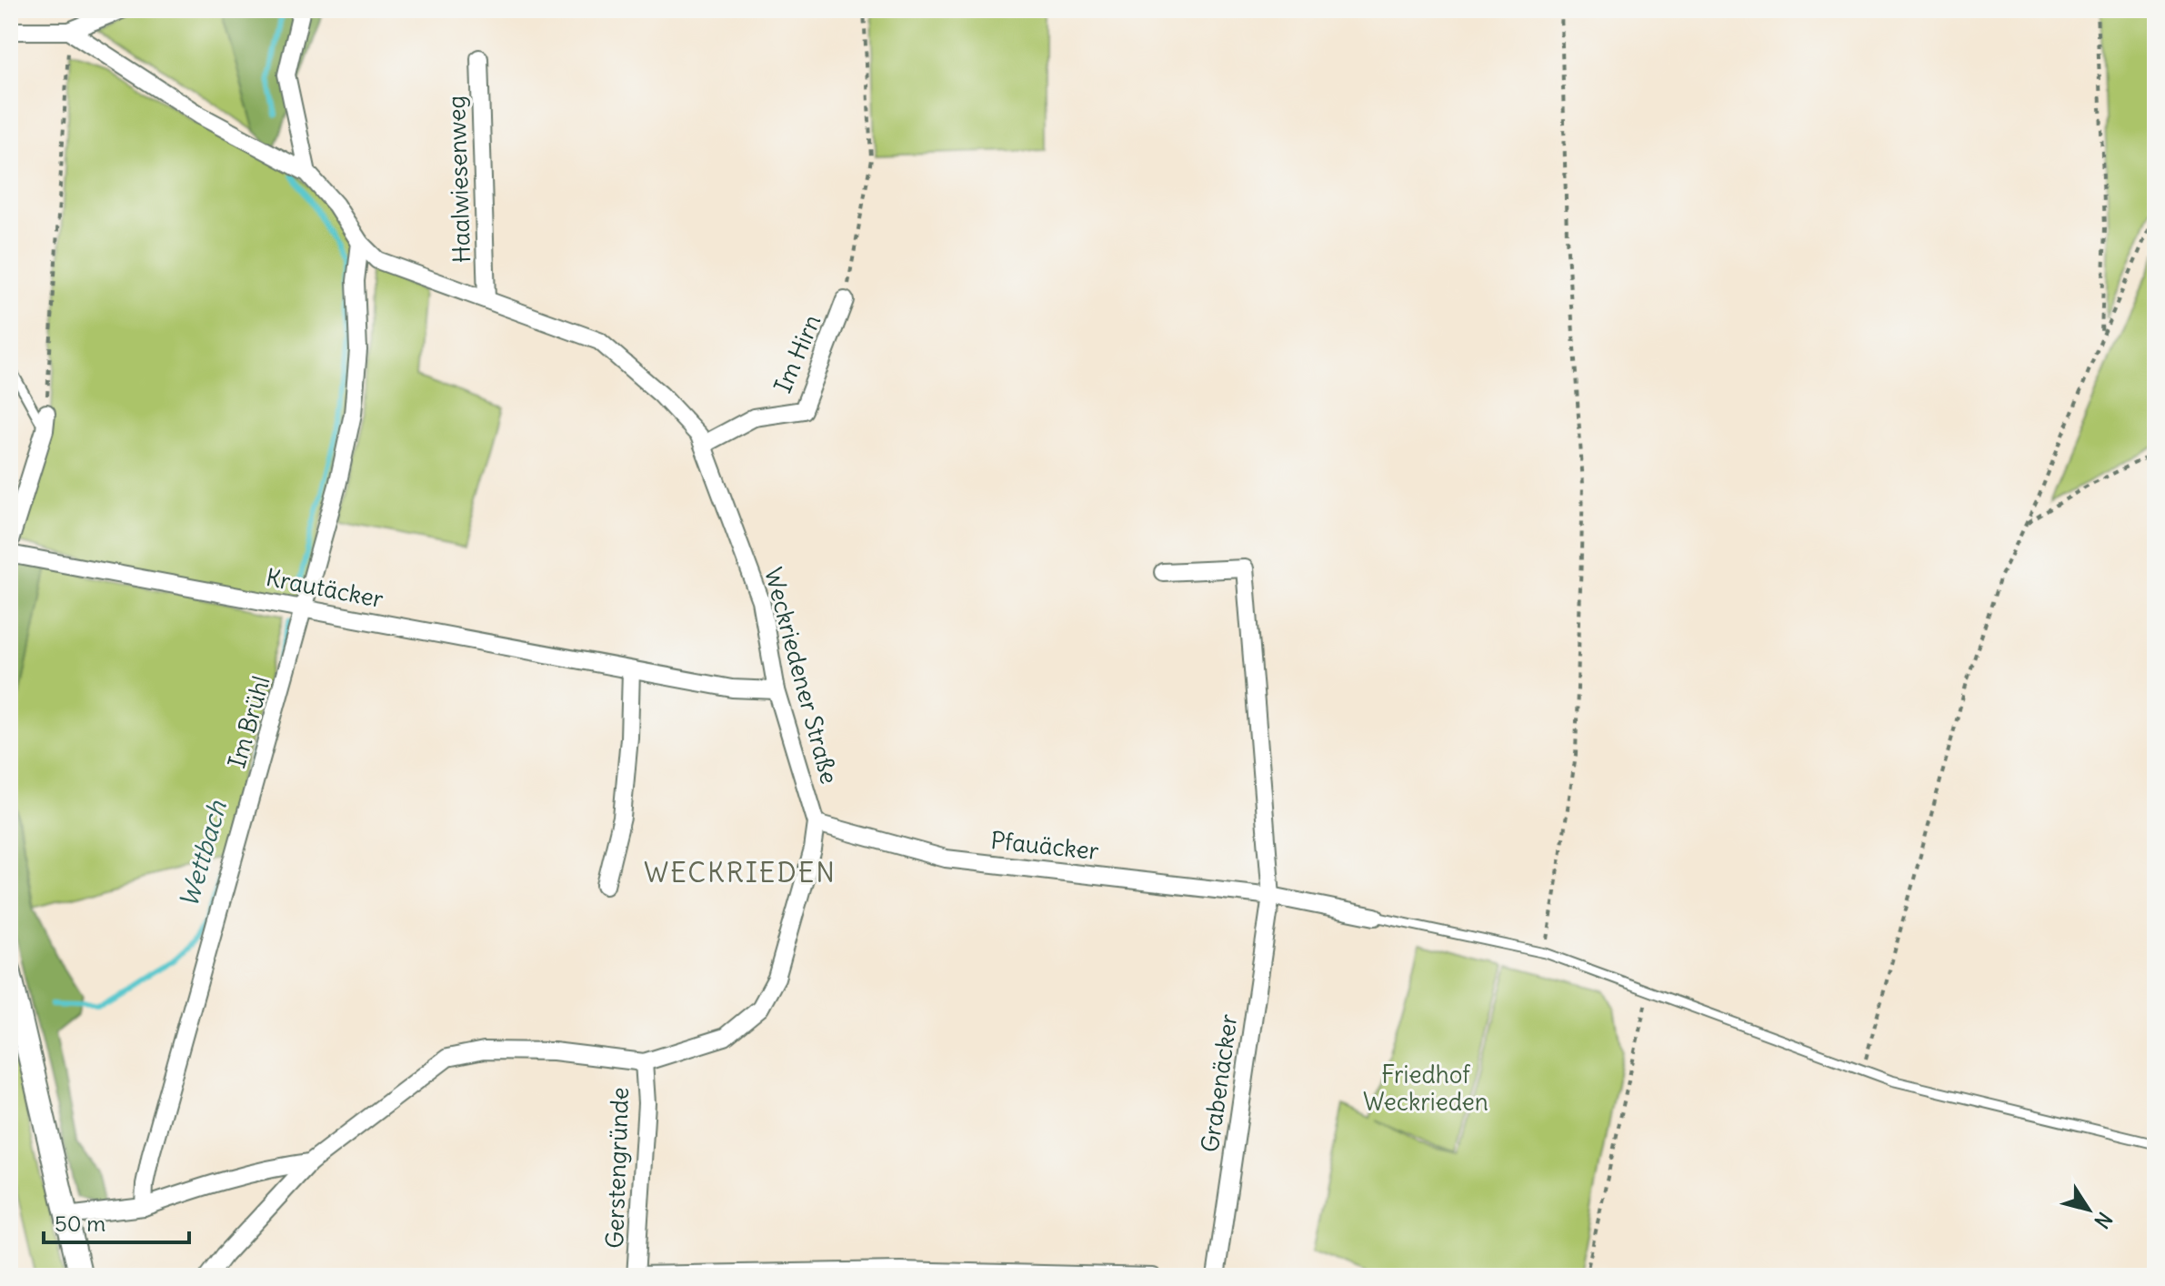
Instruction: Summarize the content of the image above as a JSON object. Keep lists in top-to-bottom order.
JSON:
{
  "streets": {
    "street": [
      "Haalwiesenweg",
      "Im Hirn",
      "Krautäcker",
      "Weckriedener Straße",
      "Im Brühl",
      "Pfauäcker",
      "Grabenäcker",
      "Gerstengründe"
    ]
  },
  "crossings": [
    ["Haalwiesenweg", "Weckriedener Straße"],
    ["Im Hirn", "Weckriedener Straße"],
    ["Krautäcker", "Weckriedener Straße"],
    ["Krautäcker", "Im Brühl"],
    ["Weckriedener Straße", "Im Brühl"],
    ["Weckriedener Straße", "Pfauäcker"],
    ["Weckriedener Straße", "Gerstengründe"],
    ["Pfauäcker", "Grabenäcker"]
  ],
  "districts": ["WECKRIEDEN"],
  "water": ["Wettbach"],
  "parks": ["Friedhof Weckrieden"],
  "scale_bar": "50 m",
  "north": "bottom right"
}
